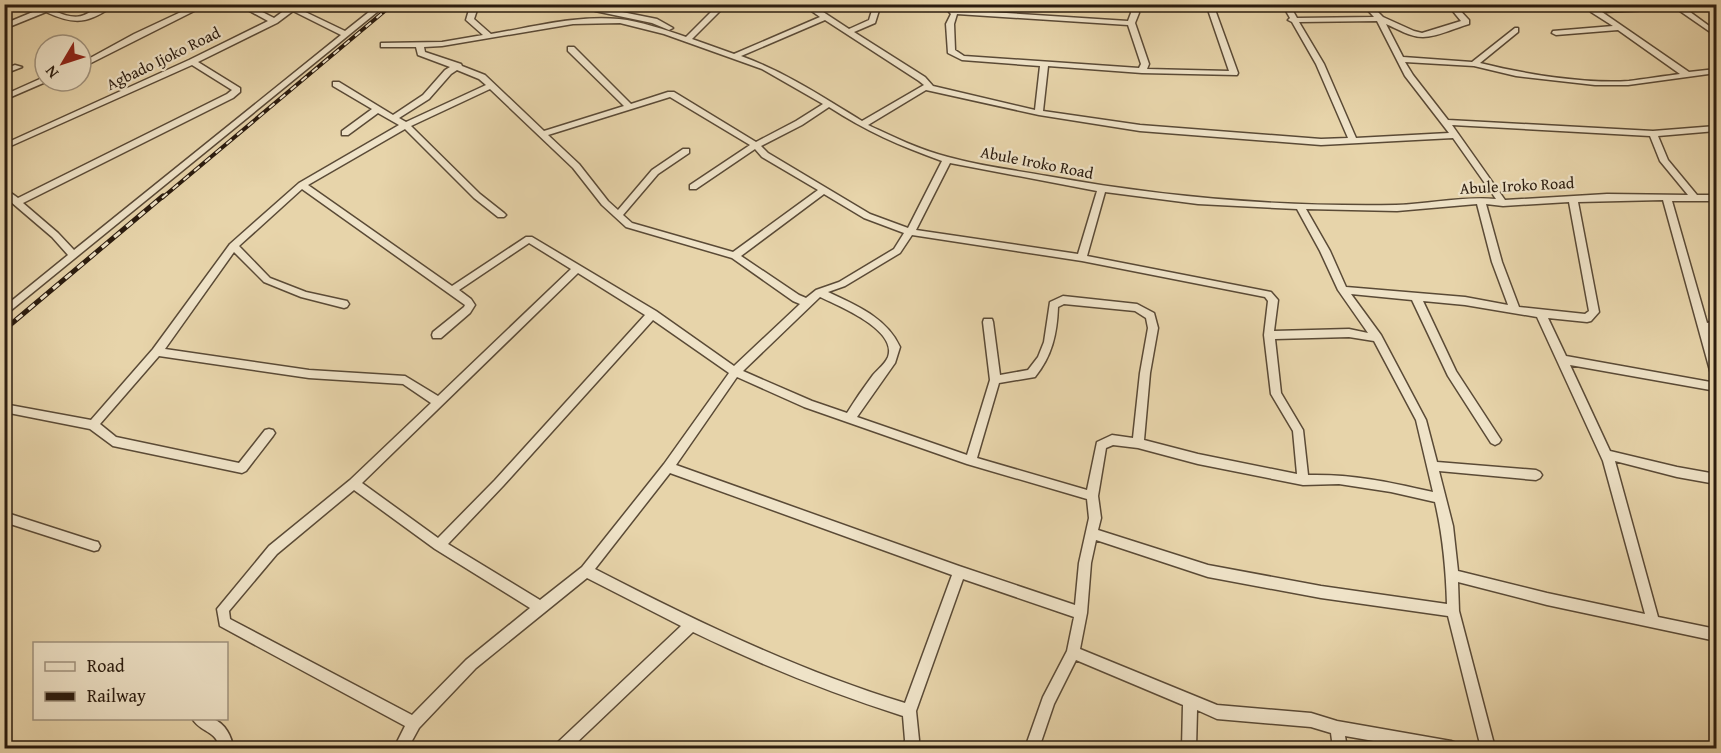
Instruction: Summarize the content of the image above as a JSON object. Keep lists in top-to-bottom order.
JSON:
{
  "streets": {
    "street": ["Agbado Ijoko Road", "Abule Iroko Road"]
  },
  "legend": ["Road", "Railway"],
  "north": "bottom left"
}
